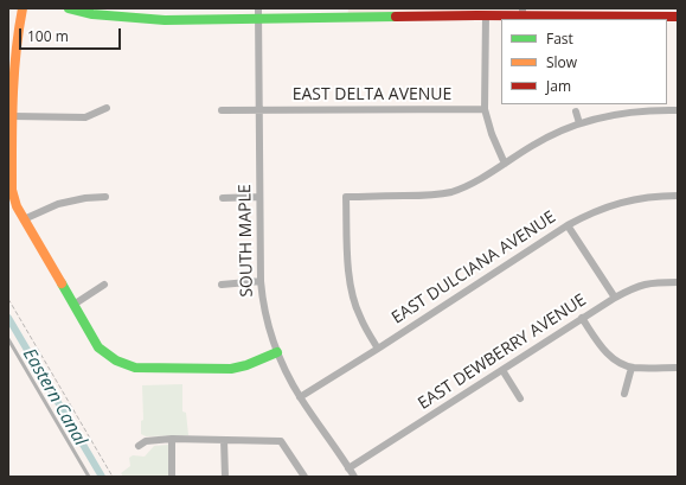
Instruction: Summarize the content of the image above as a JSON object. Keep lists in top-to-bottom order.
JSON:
{
  "streets": {
    "street": [
      "EAST DELTA AVENUE",
      "SOUTH MAPLE",
      "EAST DULCIANA AVENUE",
      "EAST DEWBERRY AVENUE"
    ]
  },
  "crossings": [
    ["EAST DELTA AVENUE", "SOUTH MAPLE"],
    ["SOUTH MAPLE", "EAST DULCIANA AVENUE"],
    ["SOUTH MAPLE", "EAST DEWBERRY AVENUE"]
  ],
  "water": ["Eastern Canal"],
  "legend": ["Fast", "Slow", "Jam"],
  "scale_bar": "100 m"
}
